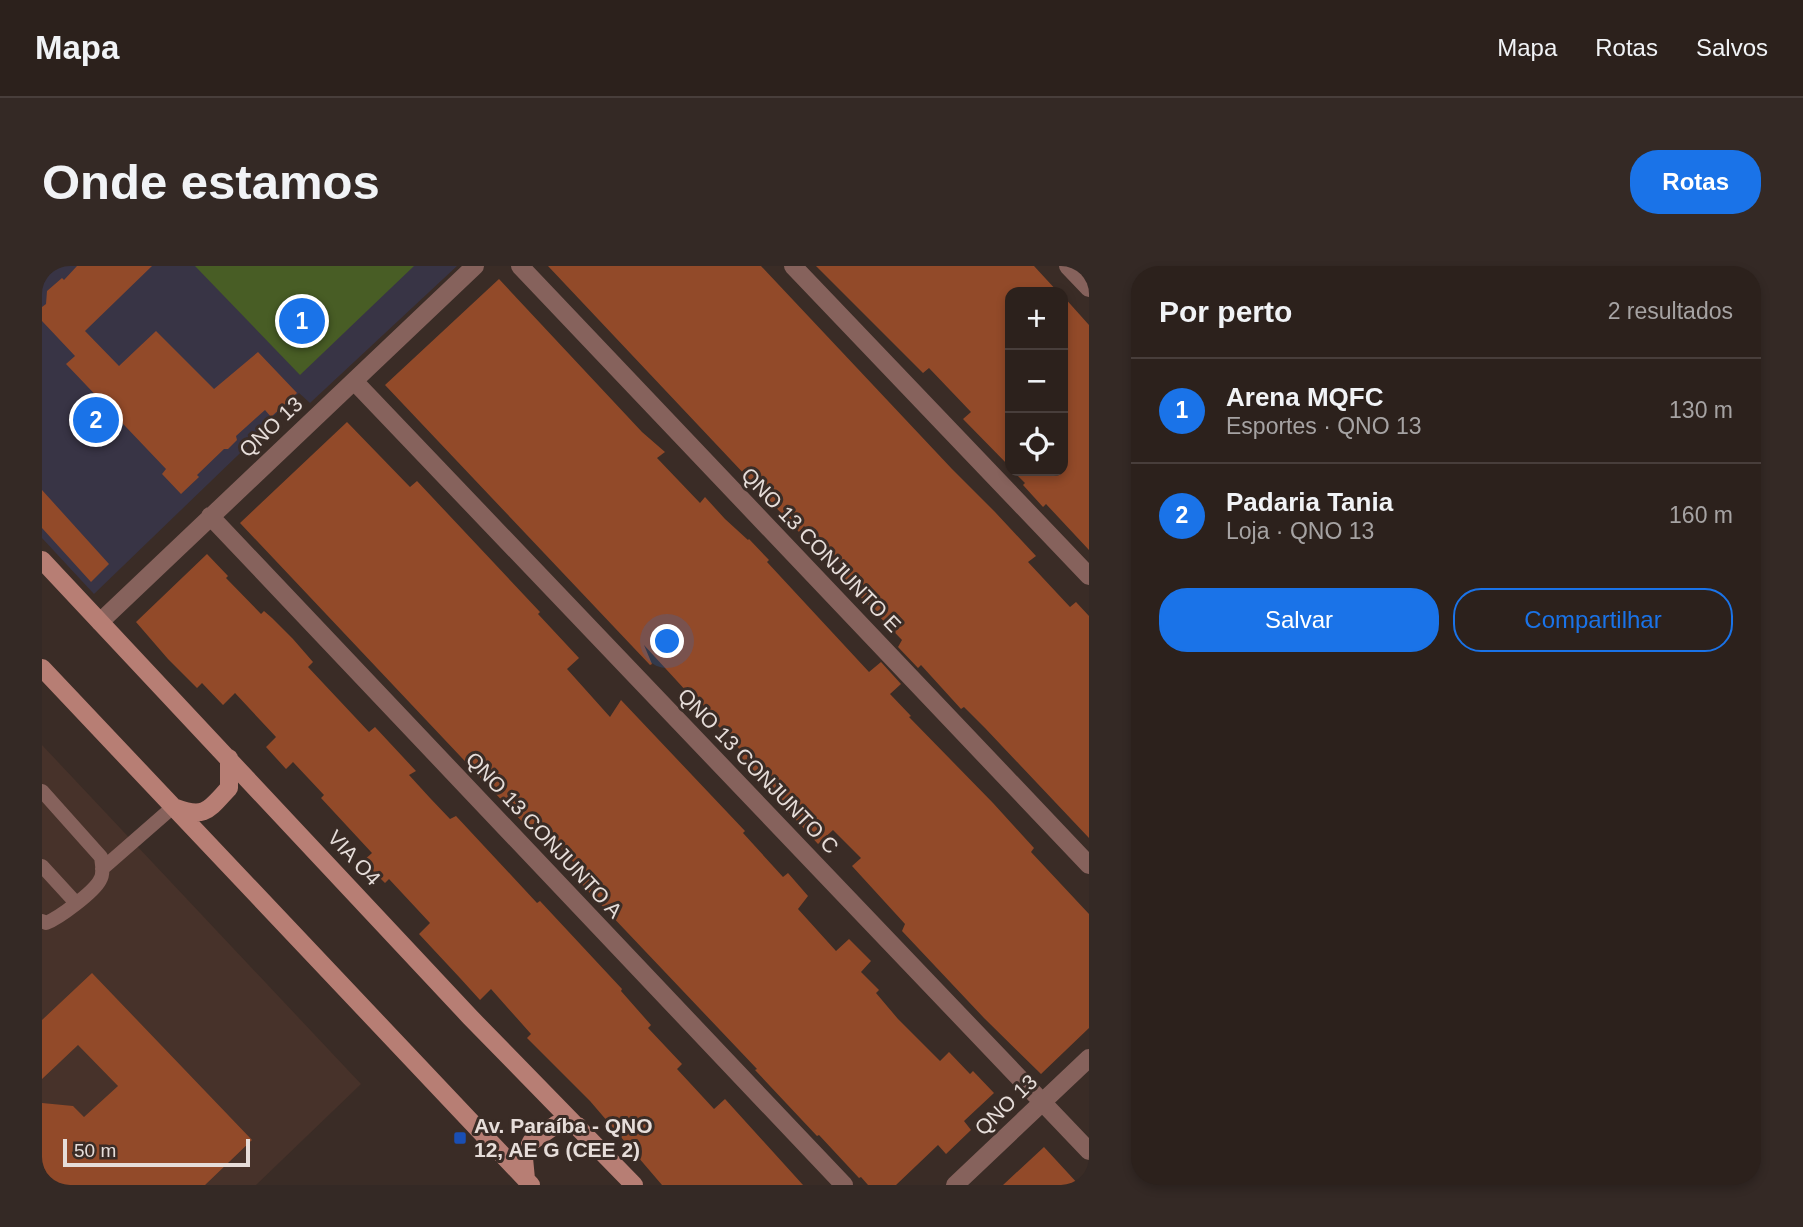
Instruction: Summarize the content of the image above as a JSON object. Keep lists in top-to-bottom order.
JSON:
{
  "streets": {
    "main road": ["VIA O4"],
    "street": [
      "QNO 13",
      "QNO 13 CONJUNTO E",
      "QNO 13 CONJUNTO C",
      "QNO 13 CONJUNTO A"
    ]
  },
  "crossings": [
    ["QNO 13", "QNO 13 CONJUNTO C"],
    ["QNO 13", "QNO 13 CONJUNTO A"],
    ["QNO 13", "VIA O4"]
  ],
  "places": {
    "transit": ["Av. Paraíba - QNO 12, AE G (CEE 2)"]
  },
  "scale_bar": "50 m",
  "page": {
    "header": "Mapa",
    "nav": ["Mapa", "Rotas", "Salvos"],
    "buttons": [
      "Rotas",
      ["Salvar", "Compartilhar"]
    ],
    "title": "Onde estamos",
    "heading": ["Por perto", "2 resultados"],
    "map_buttons": ["+", "−"],
    "pins": ["1", "2"],
    "list": [
      {
        "mark": "1",
        "name": "Arena MQFC",
        "note": "Esportes · QNO 13",
        "value": "130 m"
      },
      {
        "mark": "2",
        "name": "Padaria Tania",
        "note": "Loja · QNO 13",
        "value": "160 m"
      }
    ],
    "scale": "50 m"
  }
}
